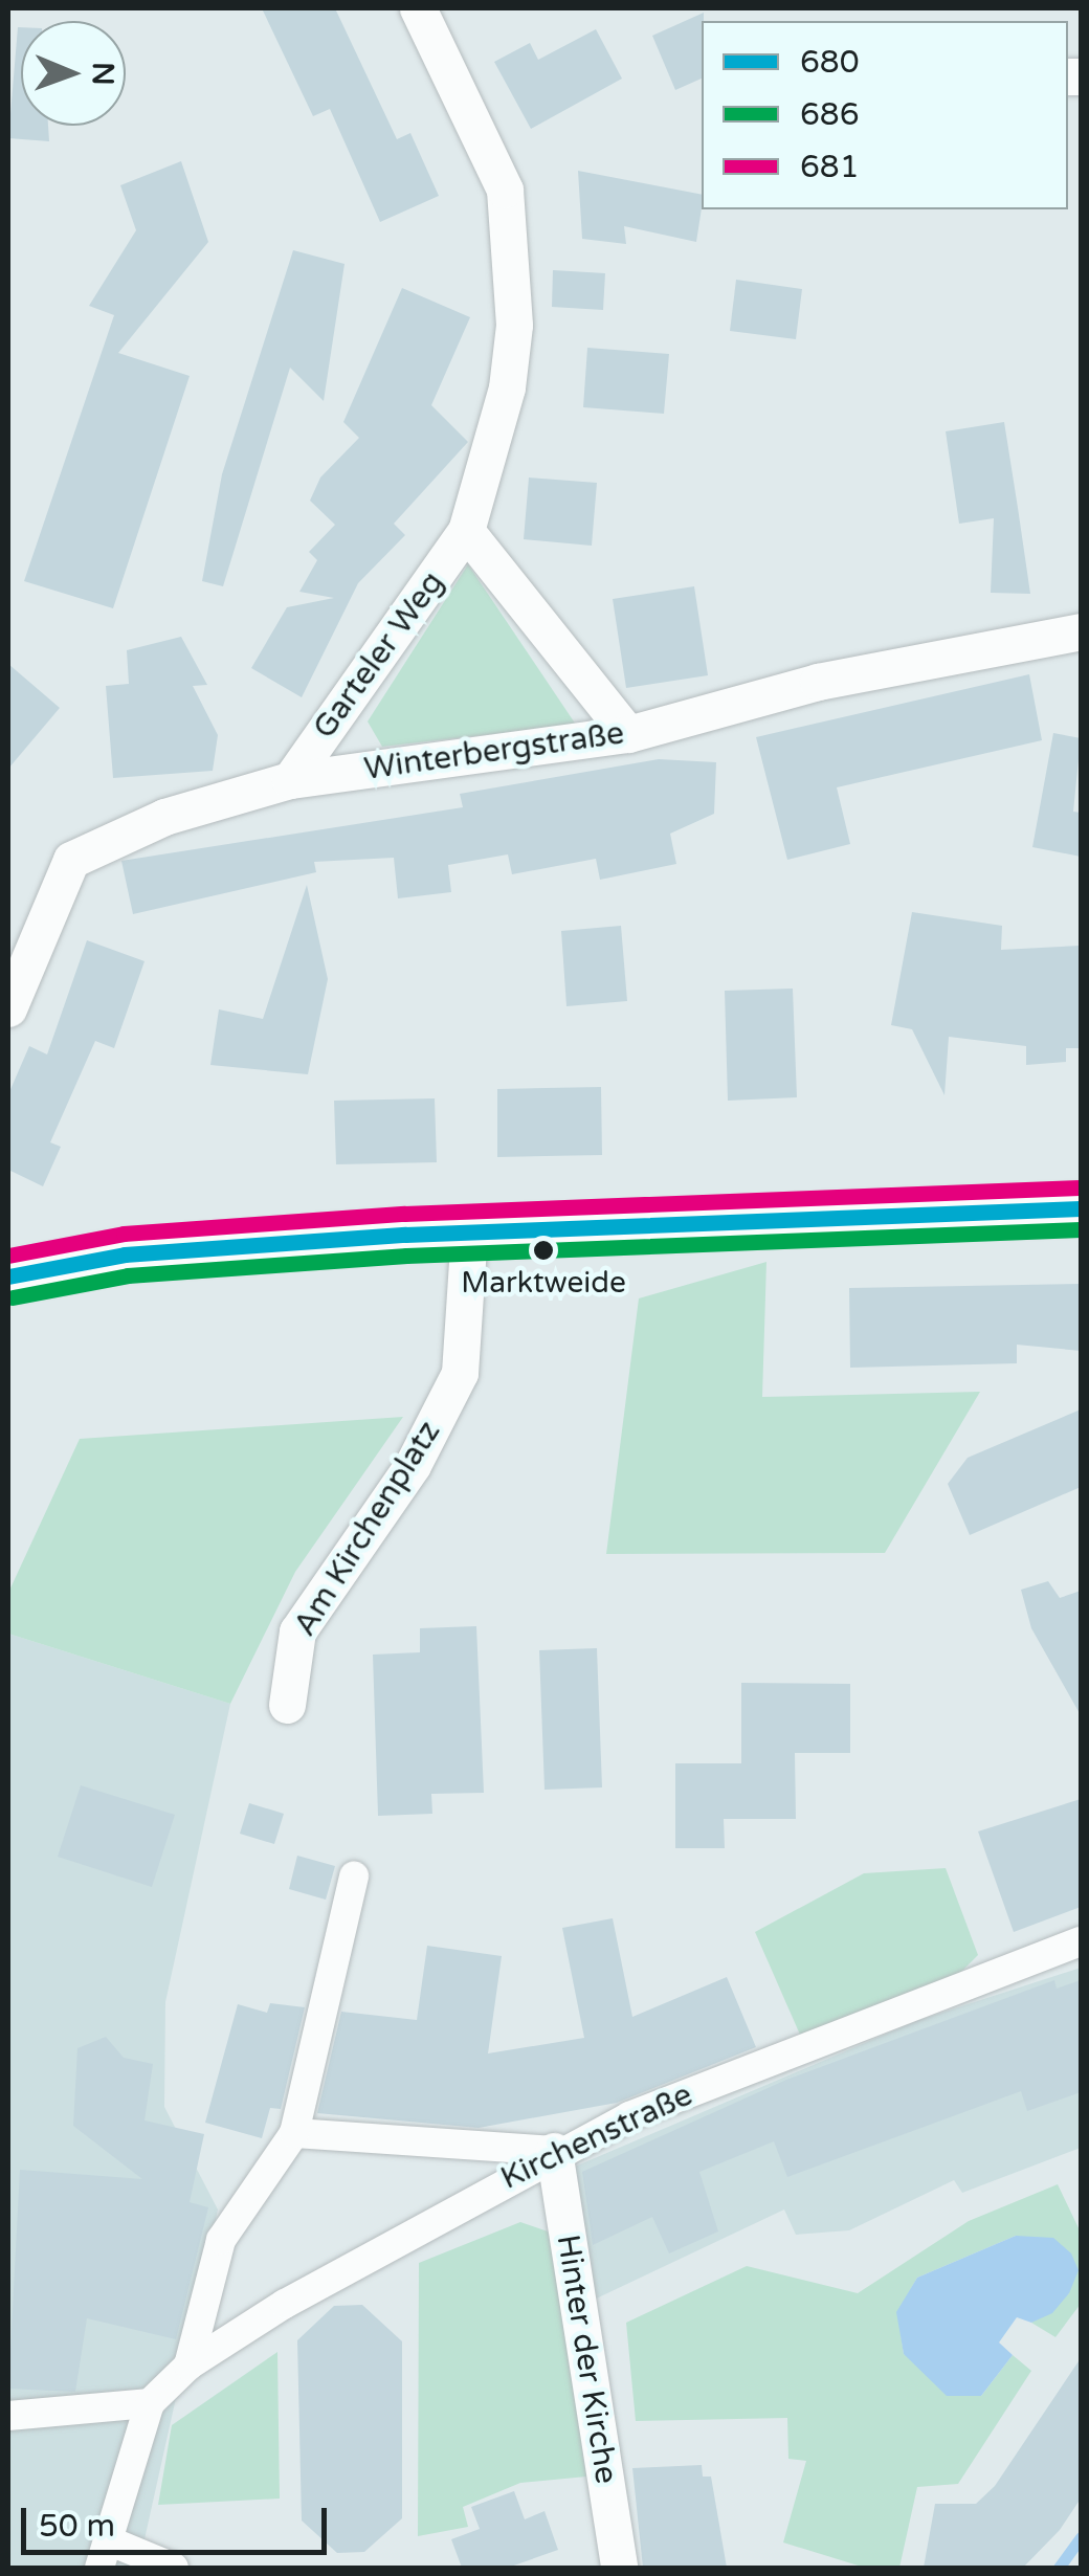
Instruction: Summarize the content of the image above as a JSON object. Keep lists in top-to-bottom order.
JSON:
{
  "streets": {
    "street": [
      "Garteler Weg",
      "Winterbergstraße",
      "Am Kirchenplatz",
      "Kirchenstraße",
      "Hinter der Kirche"
    ]
  },
  "crossings": [
    ["Garteler Weg", "Winterbergstraße"],
    ["Kirchenstraße", "Hinter der Kirche"]
  ],
  "places": ["Marktweide"],
  "lines": ["transit line 681", "transit line 680", "transit line 686"],
  "legend": ["680", "686", "681"],
  "scale_bar": "50 m",
  "north": "right"
}
